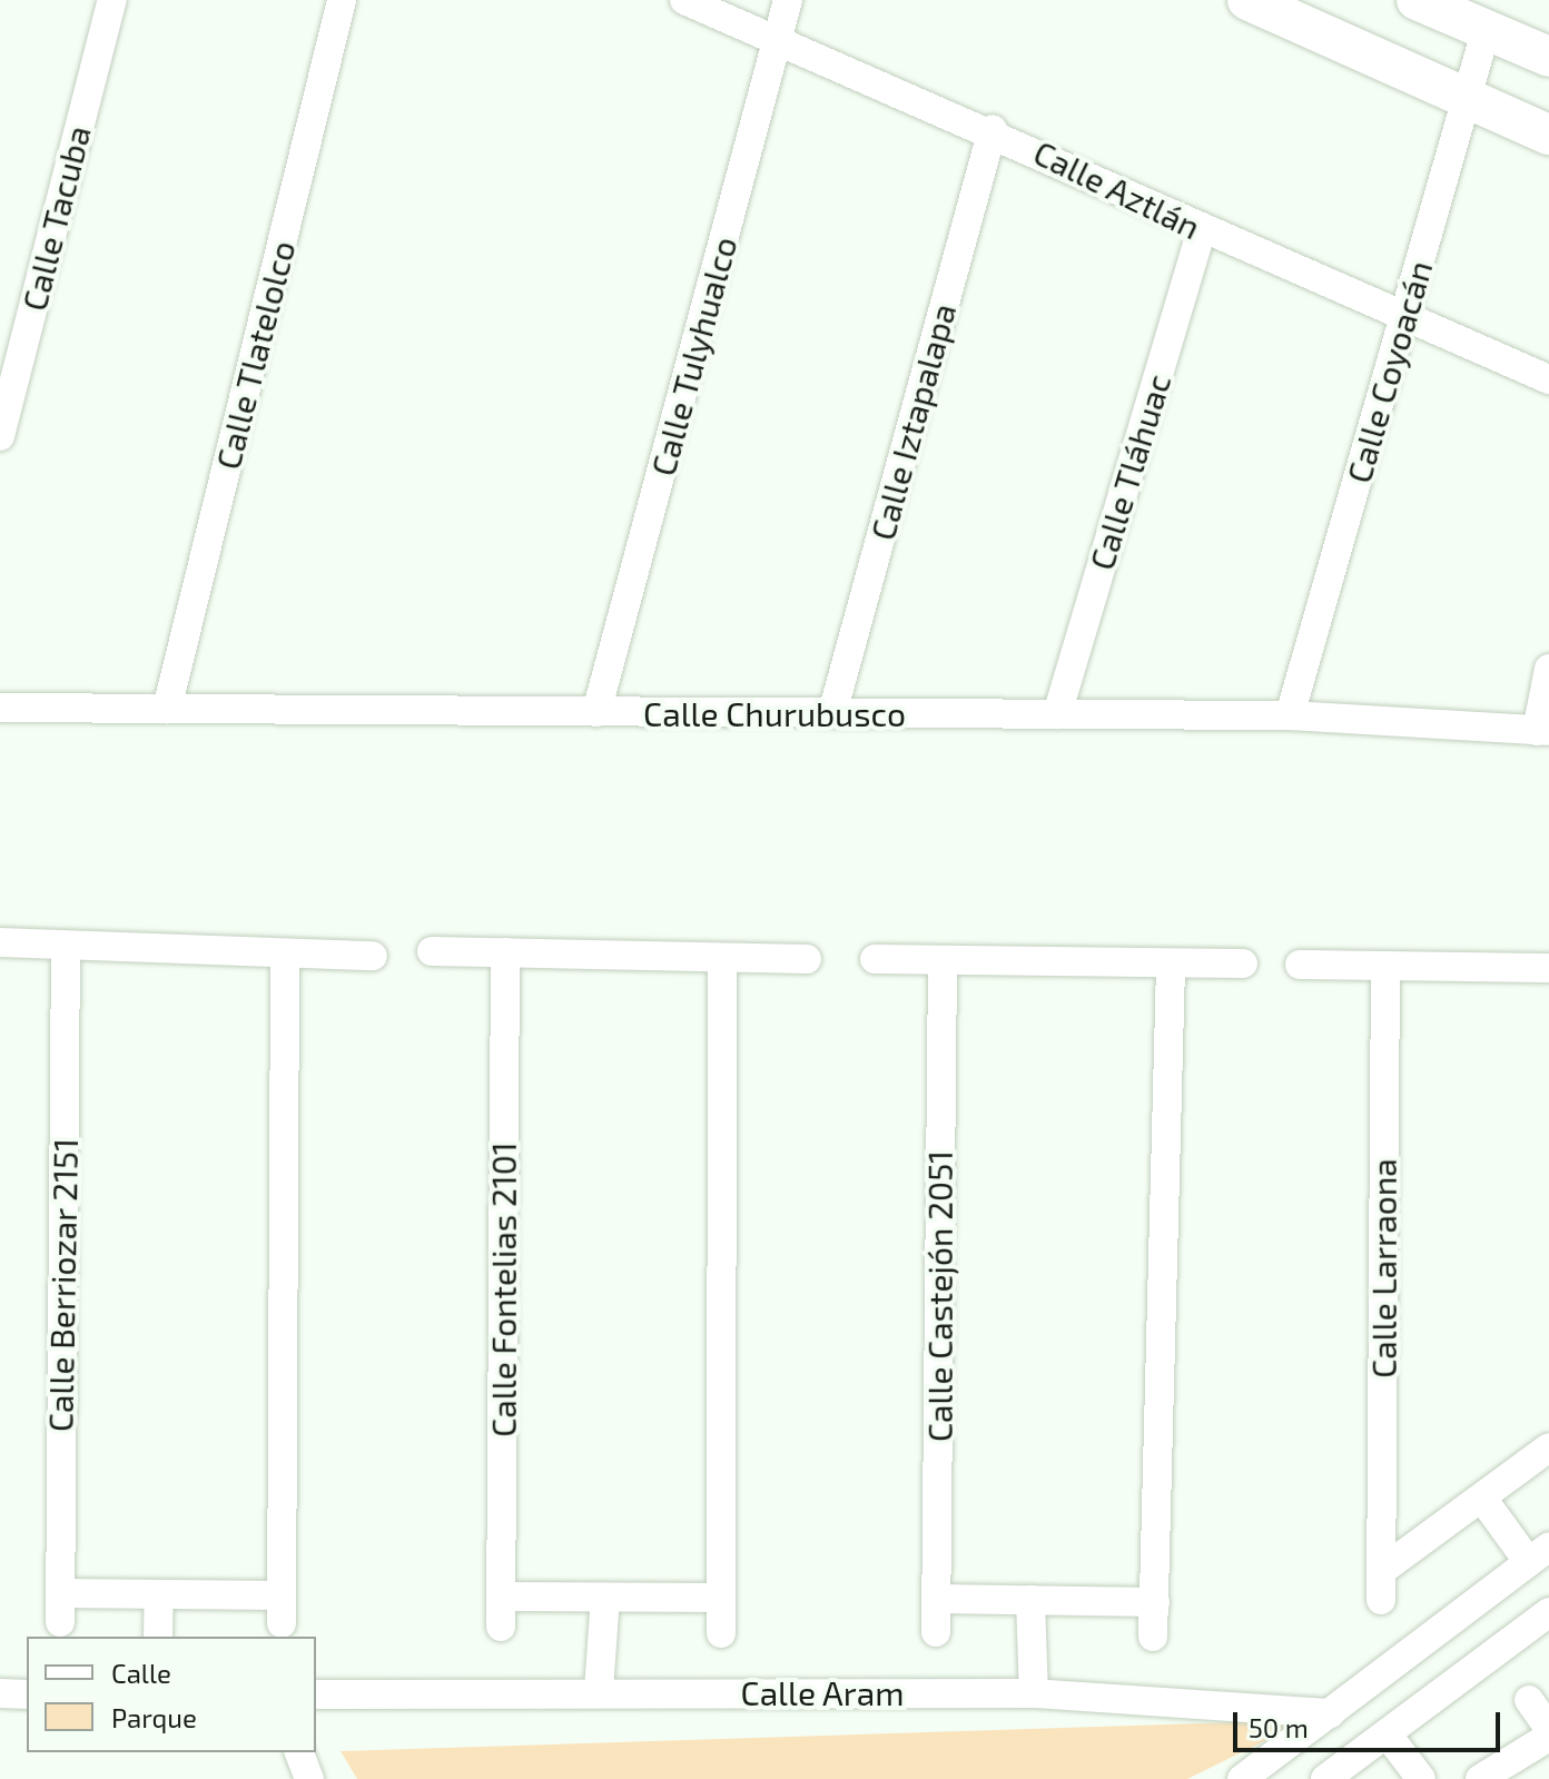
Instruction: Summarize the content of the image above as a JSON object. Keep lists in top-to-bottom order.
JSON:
{
  "streets": {
    "street": [
      "Calle Aztlán",
      "Calle Tacuba",
      "Calle Tlatelolco",
      "Calle Tulyhualco",
      "Calle Coyoacán",
      "Calle Iztapalapa",
      "Calle Tláhuac",
      "Calle Churubusco",
      "Calle Larraona",
      "Calle Berriozar 2151",
      "Calle Fontelias 2101",
      "Calle Castejón 2051",
      "Calle Aram"
    ]
  },
  "crossings": [
    ["Calle Aztlán", "Calle Tulyhualco"],
    ["Calle Aztlán", "Calle Coyoacán"],
    ["Calle Aztlán", "Calle Iztapalapa"],
    ["Calle Aztlán", "Calle Tláhuac"],
    ["Calle Tlatelolco", "Calle Churubusco"],
    ["Calle Tulyhualco", "Calle Churubusco"],
    ["Calle Coyoacán", "Calle Churubusco"],
    ["Calle Iztapalapa", "Calle Churubusco"],
    ["Calle Tláhuac", "Calle Churubusco"]
  ],
  "legend": ["Calle", "Parque"],
  "scale_bar": "50 m"
}
